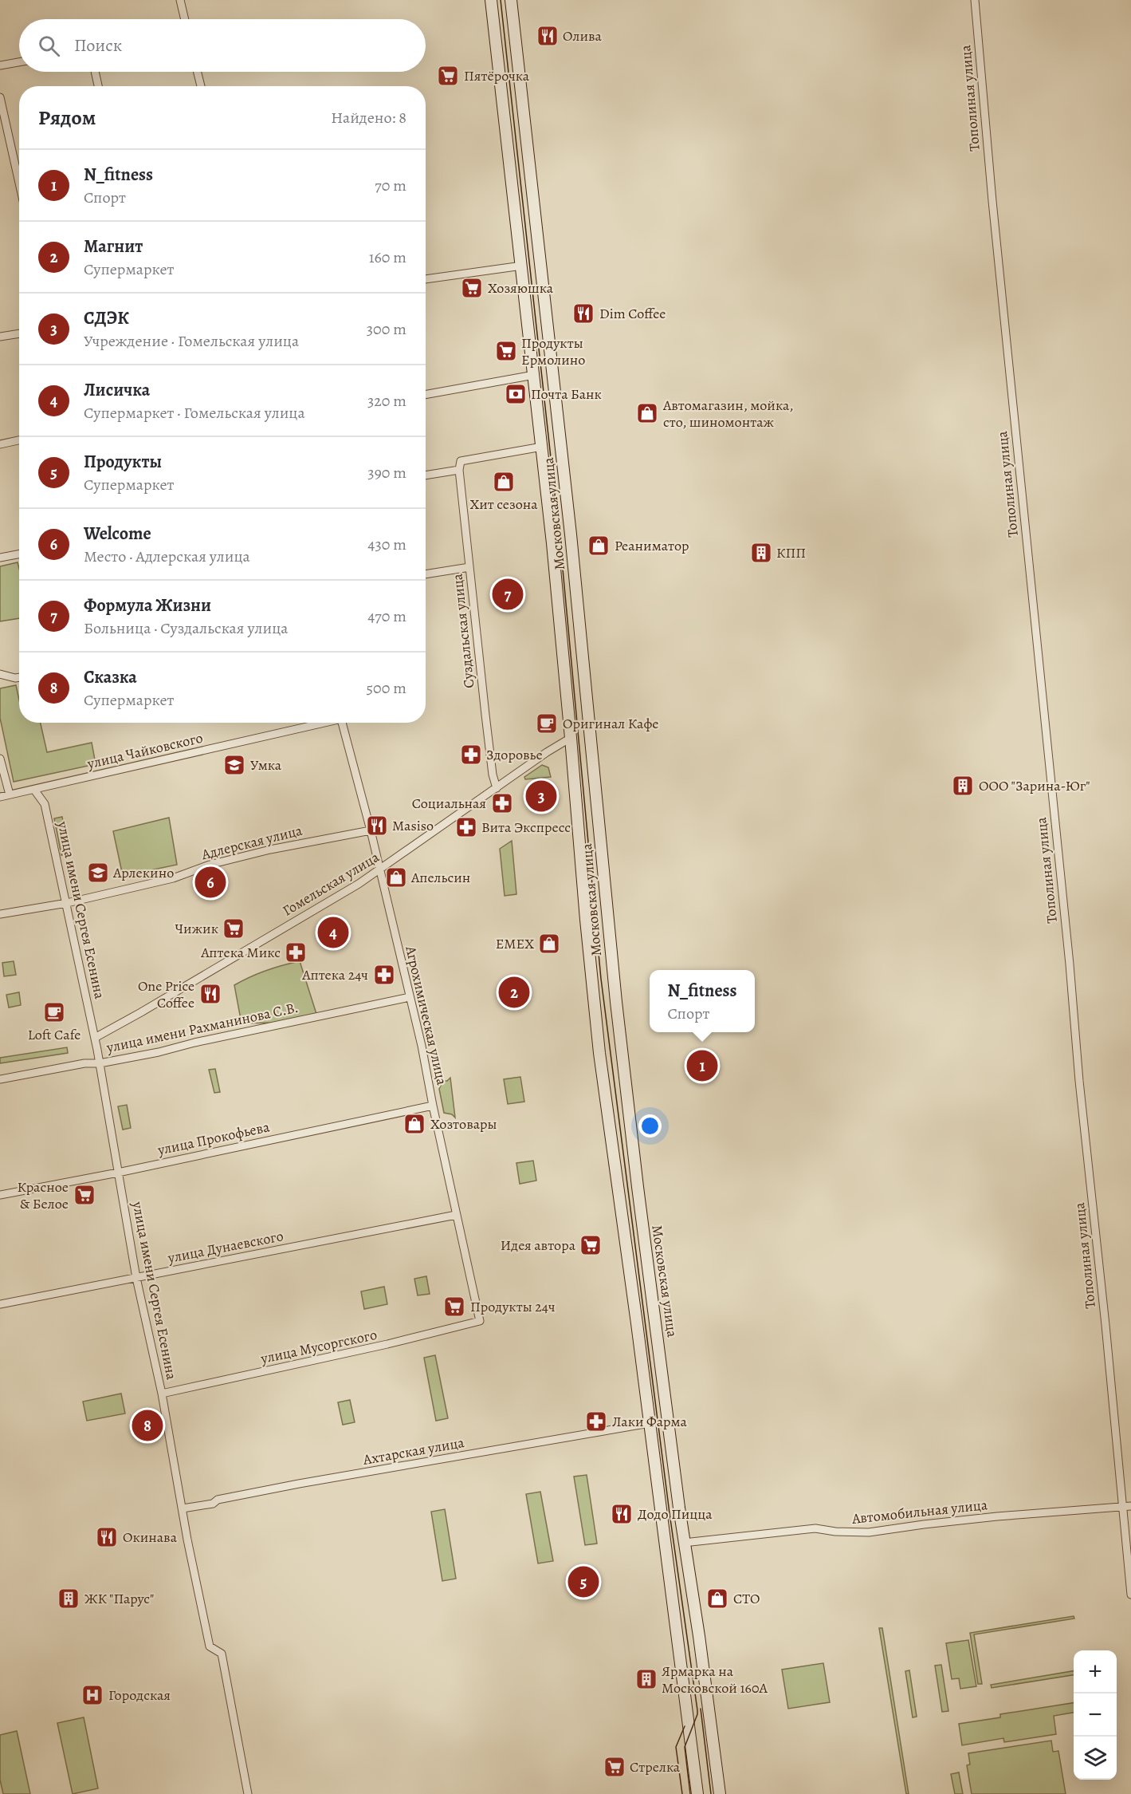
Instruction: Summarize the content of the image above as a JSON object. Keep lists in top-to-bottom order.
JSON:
{
  "streets": {
    "street": [
      "Тополиная улица",
      "Московская улица",
      "Суздальская улица",
      "улица Чайковского",
      "Адлерская улица",
      "Гомельская улица",
      "улица имени Сергея Есенина",
      "Агрохимическая улица",
      "улица имени Рахманинова С.В.",
      "улица Прокофьева",
      "улица Дунаевского",
      "улица Мусоргского",
      "Ахтарская улица",
      "Автомобильная улица"
    ]
  },
  "crossings": [
    ["Тополиная улица", "Автомобильная улица"],
    ["Московская улица", "Гомельская улица"],
    ["Московская улица", "Ахтарская улица"],
    ["Московская улица", "Автомобильная улица"],
    ["Суздальская улица", "Гомельская улица"],
    ["улица Чайковского", "улица имени Сергея Есенина"],
    ["Адлерская улица", "улица имени Сергея Есенина"],
    ["Адлерская улица", "Агрохимическая улица"],
    ["Гомельская улица", "улица имени Сергея Есенина"],
    ["Гомельская улица", "Агрохимическая улица"],
    ["улица имени Сергея Есенина", "улица имени Рахманинова С.В."],
    ["улица имени Сергея Есенина", "улица Прокофьева"],
    ["улица имени Сергея Есенина", "улица Дунаевского"],
    ["улица имени Сергея Есенина", "улица Мусоргского"],
    ["улица имени Сергея Есенина", "Ахтарская улица"],
    ["Агрохимическая улица", "улица имени Рахманинова С.В."],
    ["Агрохимическая улица", "улица Прокофьева"],
    ["Агрохимическая улица", "улица Дунаевского"],
    ["Агрохимическая улица", "улица Мусоргского"]
  ],
  "places": {
    "restaurant": [
      "Олива",
      "Dim Coffee",
      "Masiso",
      "One Price Coffee",
      "Додо Пицца",
      "Окинава"
    ],
    "supermarket": [
      "Пятёрочка",
      "Хозяюшка",
      "Продукты Ермолино",
      "Чижик",
      "Красное & Белое",
      "Идея автора",
      "Продукты 24ч",
      "Стрелка"
    ],
    "bank": ["Почта Банк"],
    "shop": [
      "Автомагазин, мойка, сто, шиномонтаж",
      "Хит сезона",
      "Реаниматор",
      "Апельсин",
      "EMEX",
      "Хозтовары",
      "СТО"
    ],
    "building": [
      "КПП",
      "ООО \"Зарина-Юг\"",
      "ЖК \"Парус\"",
      "Ярмарка на Московской 160А"
    ],
    "cafe": ["Оригинал Кафе", "Loft Cafe"],
    "pharmacy": [
      "Здоровье",
      "Социальная",
      "Вита Экспресс",
      "Аптека Микс",
      "Аптека 24ч",
      "Лаки Фарма"
    ],
    "school or university": ["Умка", "Арлекино"],
    "hospital": ["Городская"]
  },
  "page": {
    "search": "Поиск",
    "heading": ["Рядом", "Найдено: 8"],
    "list": [
      {
        "mark": "1",
        "name": "N_fitness",
        "note": "Спорт",
        "value": "70 m"
      },
      {
        "mark": "2",
        "name": "Магнит",
        "note": "Супермаркет",
        "value": "160 m"
      },
      {
        "mark": "3",
        "name": "СДЭК",
        "note": "Учреждение · Гомельская улица",
        "value": "300 m"
      },
      {
        "mark": "4",
        "name": "Лисичка",
        "note": "Супермаркет · Гомельская улица",
        "value": "320 m"
      },
      {
        "mark": "5",
        "name": "Продукты",
        "note": "Супермаркет",
        "value": "390 m"
      },
      {
        "mark": "6",
        "name": "Welcome",
        "note": "Место · Адлерская улица",
        "value": "430 m"
      },
      {
        "mark": "7",
        "name": "Формула Жизни",
        "note": "Больница · Суздальская улица",
        "value": "470 m"
      },
      {
        "mark": "8",
        "name": "Сказка",
        "note": "Супермаркет",
        "value": "500 m"
      }
    ],
    "pins": [
      "7",
      "3",
      "6",
      "4",
      "2",
      "1",
      "8",
      "5"
    ],
    "popup": ["N_fitness", "Спорт"],
    "map_buttons": ["+", "−"]
  }
}
